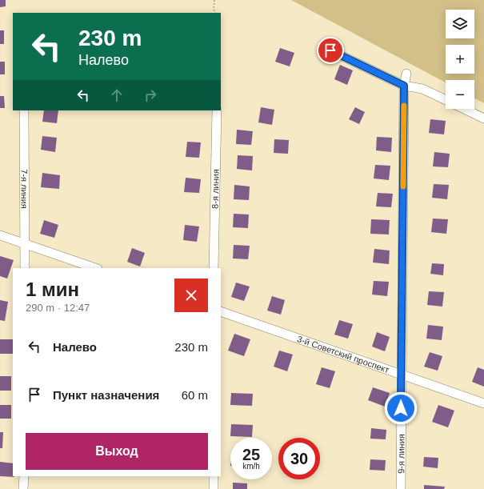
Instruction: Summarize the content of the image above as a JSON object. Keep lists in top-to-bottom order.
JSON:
{
  "streets": {
    "street": [
      "7-я линия",
      "8-я линия",
      "3-й Советский проспект",
      "9-я линия"
    ]
  },
  "crossings": [
    ["3-й Советский проспект", "9-я линия"]
  ],
  "page": {
    "map_buttons": ["+", "−"],
    "turn": ["230 m", "Налево"],
    "heading": ["1 мин", "290 m · 12:47"],
    "list": [
      {
        "name": "Налево",
        "value": "230 m"
      },
      {
        "name": "Пункт назначения",
        "value": "60 m"
      }
    ],
    "buttons": "Выход",
    "speed": "25 km/h",
    "limit": "30"
  }
}
